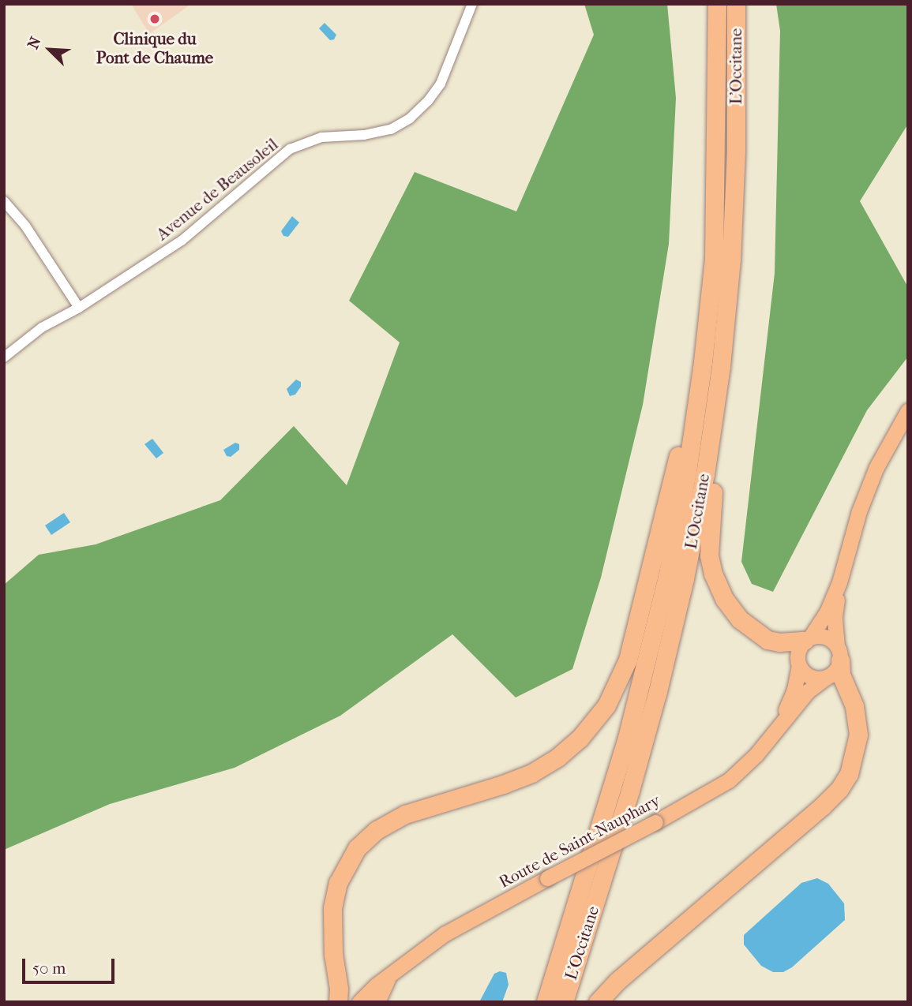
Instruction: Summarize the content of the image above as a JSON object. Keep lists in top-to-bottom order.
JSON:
{
  "streets": {
    "highway": ["L'Occitane"],
    "main road": ["Route de Saint-Nauphary"],
    "street": ["Avenue de Beausoleil"]
  },
  "places": ["Clinique du Pont de Chaume"],
  "scale_bar": "50 m",
  "north": "top left"
}
